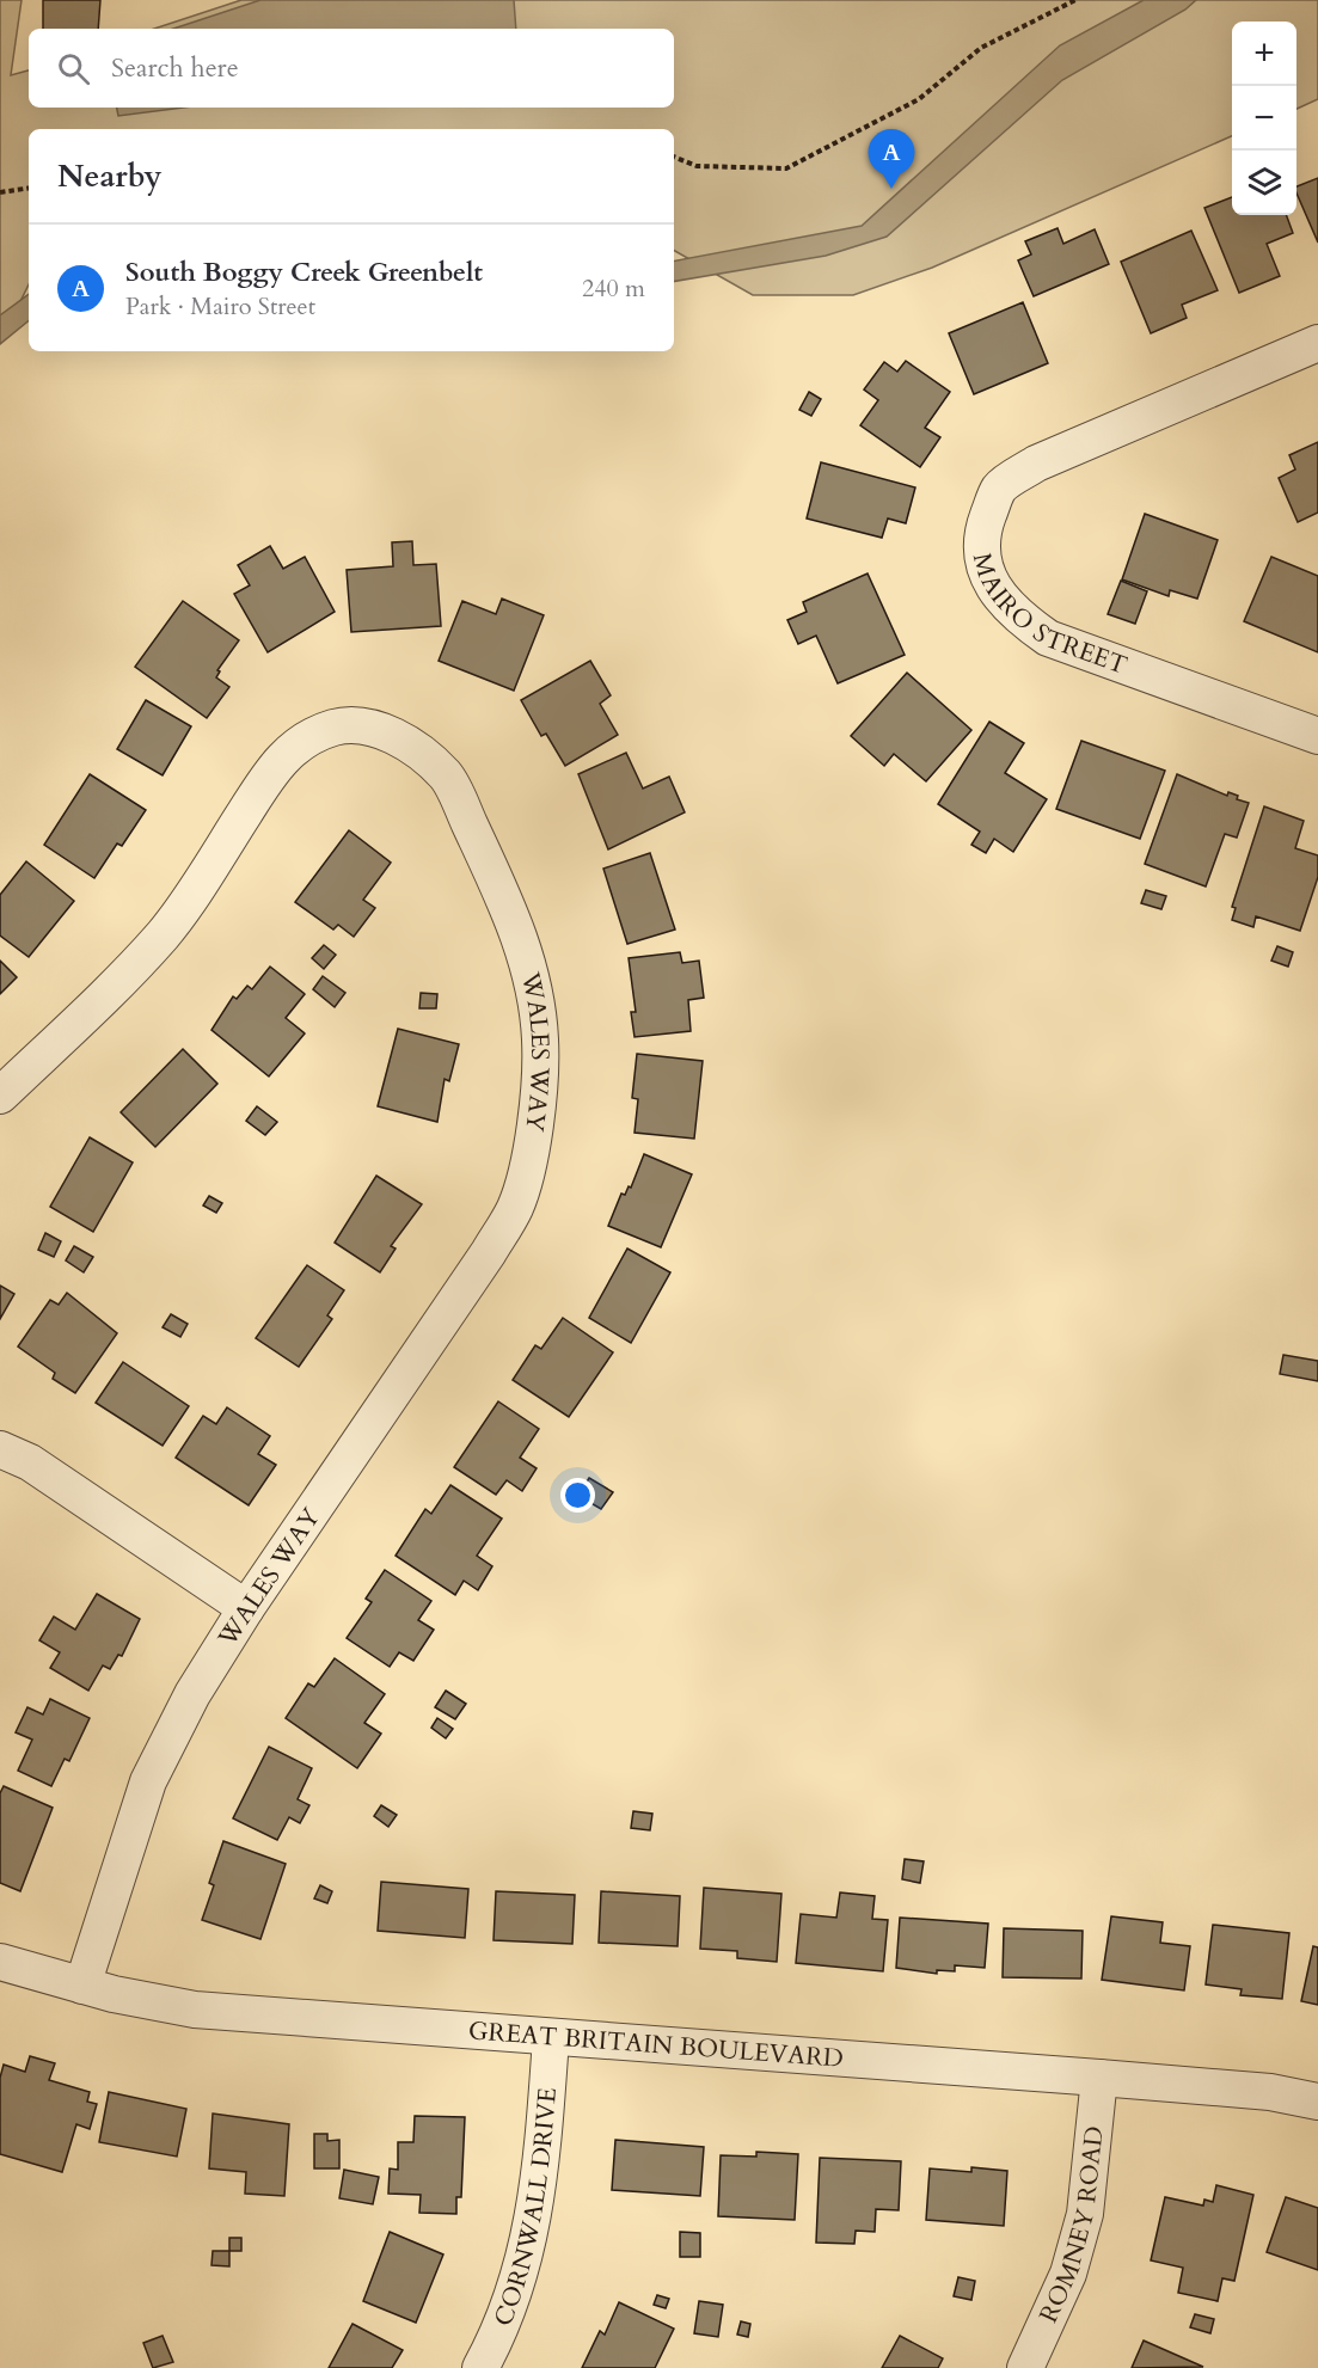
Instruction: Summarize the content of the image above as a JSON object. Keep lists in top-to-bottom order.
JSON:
{
  "streets": {
    "street": [
      "MAIRO STREET",
      "WALES WAY",
      "GREAT BRITAIN BOULEVARD",
      "CORNWALL DRIVE",
      "ROMNEY ROAD"
    ]
  },
  "crossings": [
    ["WALES WAY", "GREAT BRITAIN BOULEVARD"],
    ["GREAT BRITAIN BOULEVARD", "CORNWALL DRIVE"],
    ["GREAT BRITAIN BOULEVARD", "ROMNEY ROAD"]
  ],
  "page": {
    "map_buttons": ["+", "−"],
    "search": "Search here",
    "pins": "A",
    "heading": "Nearby",
    "list": [
      {
        "mark": "A",
        "name": "South Boggy Creek Greenbelt",
        "note": "Park · Mairo Street",
        "value": "240 m"
      }
    ]
  }
}
